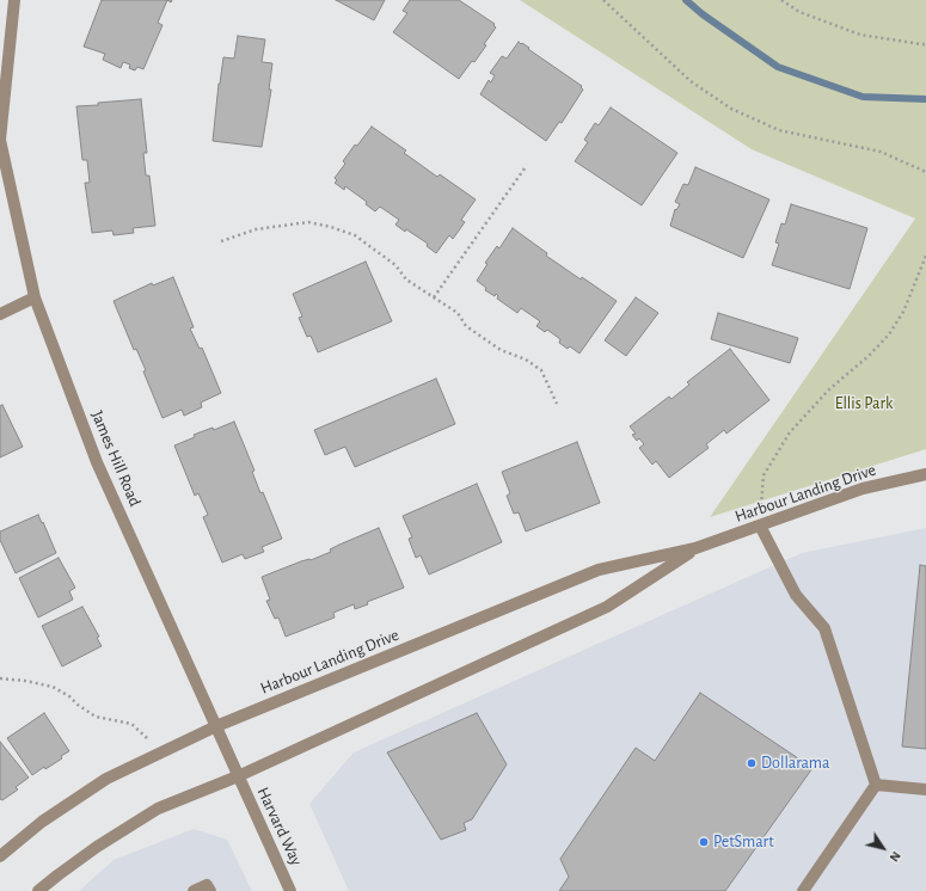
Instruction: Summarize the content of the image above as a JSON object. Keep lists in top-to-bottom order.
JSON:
{
  "streets": {
    "street": ["James Hill Road", "Harbour Landing Drive", "Harvard Way"]
  },
  "crossings": [
    ["James Hill Road", "Harbour Landing Drive"],
    ["James Hill Road", "Harvard Way"],
    ["Harbour Landing Drive", "Harvard Way"]
  ],
  "parks": ["Ellis Park"],
  "places": ["Dollarama", "PetSmart"],
  "north": "bottom right"
}
